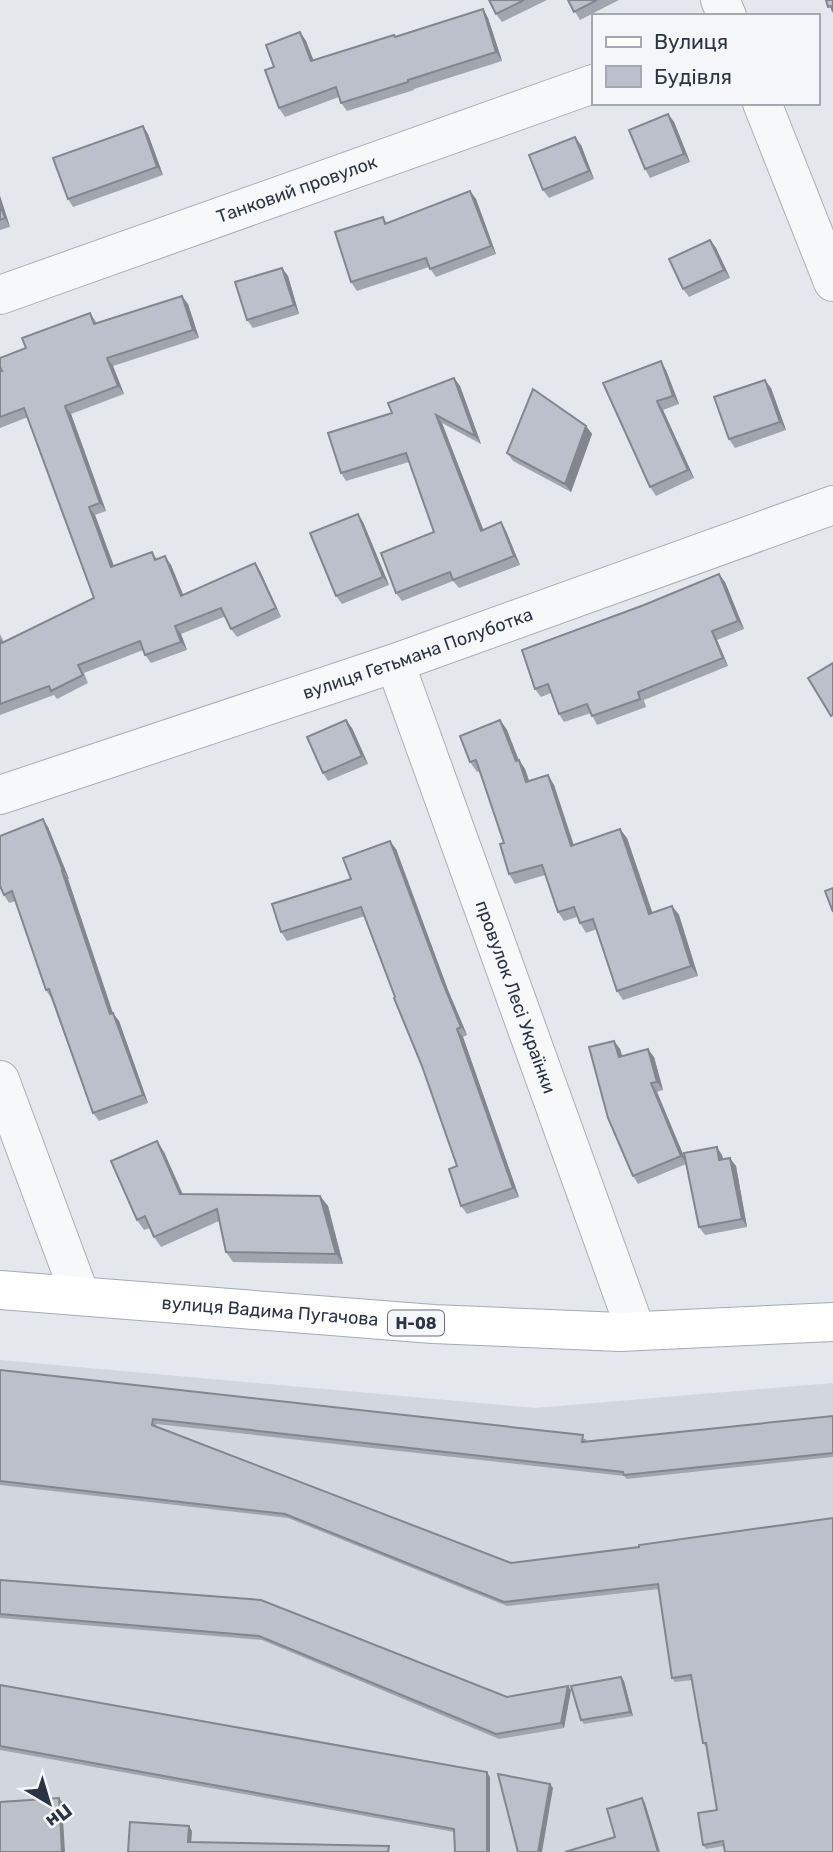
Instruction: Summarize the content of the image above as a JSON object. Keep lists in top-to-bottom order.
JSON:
{
  "streets": {
    "main road": ["вулиця Вадима Пугачова", "Н-08"],
    "street": ["Танковий провулок", "вулиця Гетьмана Полуботка", "провулок Лесі Українки"]
  },
  "crossings": [
    ["вулиця Гетьмана Полуботка", "провулок Лесі Українки"],
    ["провулок Лесі Українки", "вулиця Вадима Пугачова"]
  ],
  "legend": ["Вулиця", "Будівля"],
  "north": "bottom right"
}
